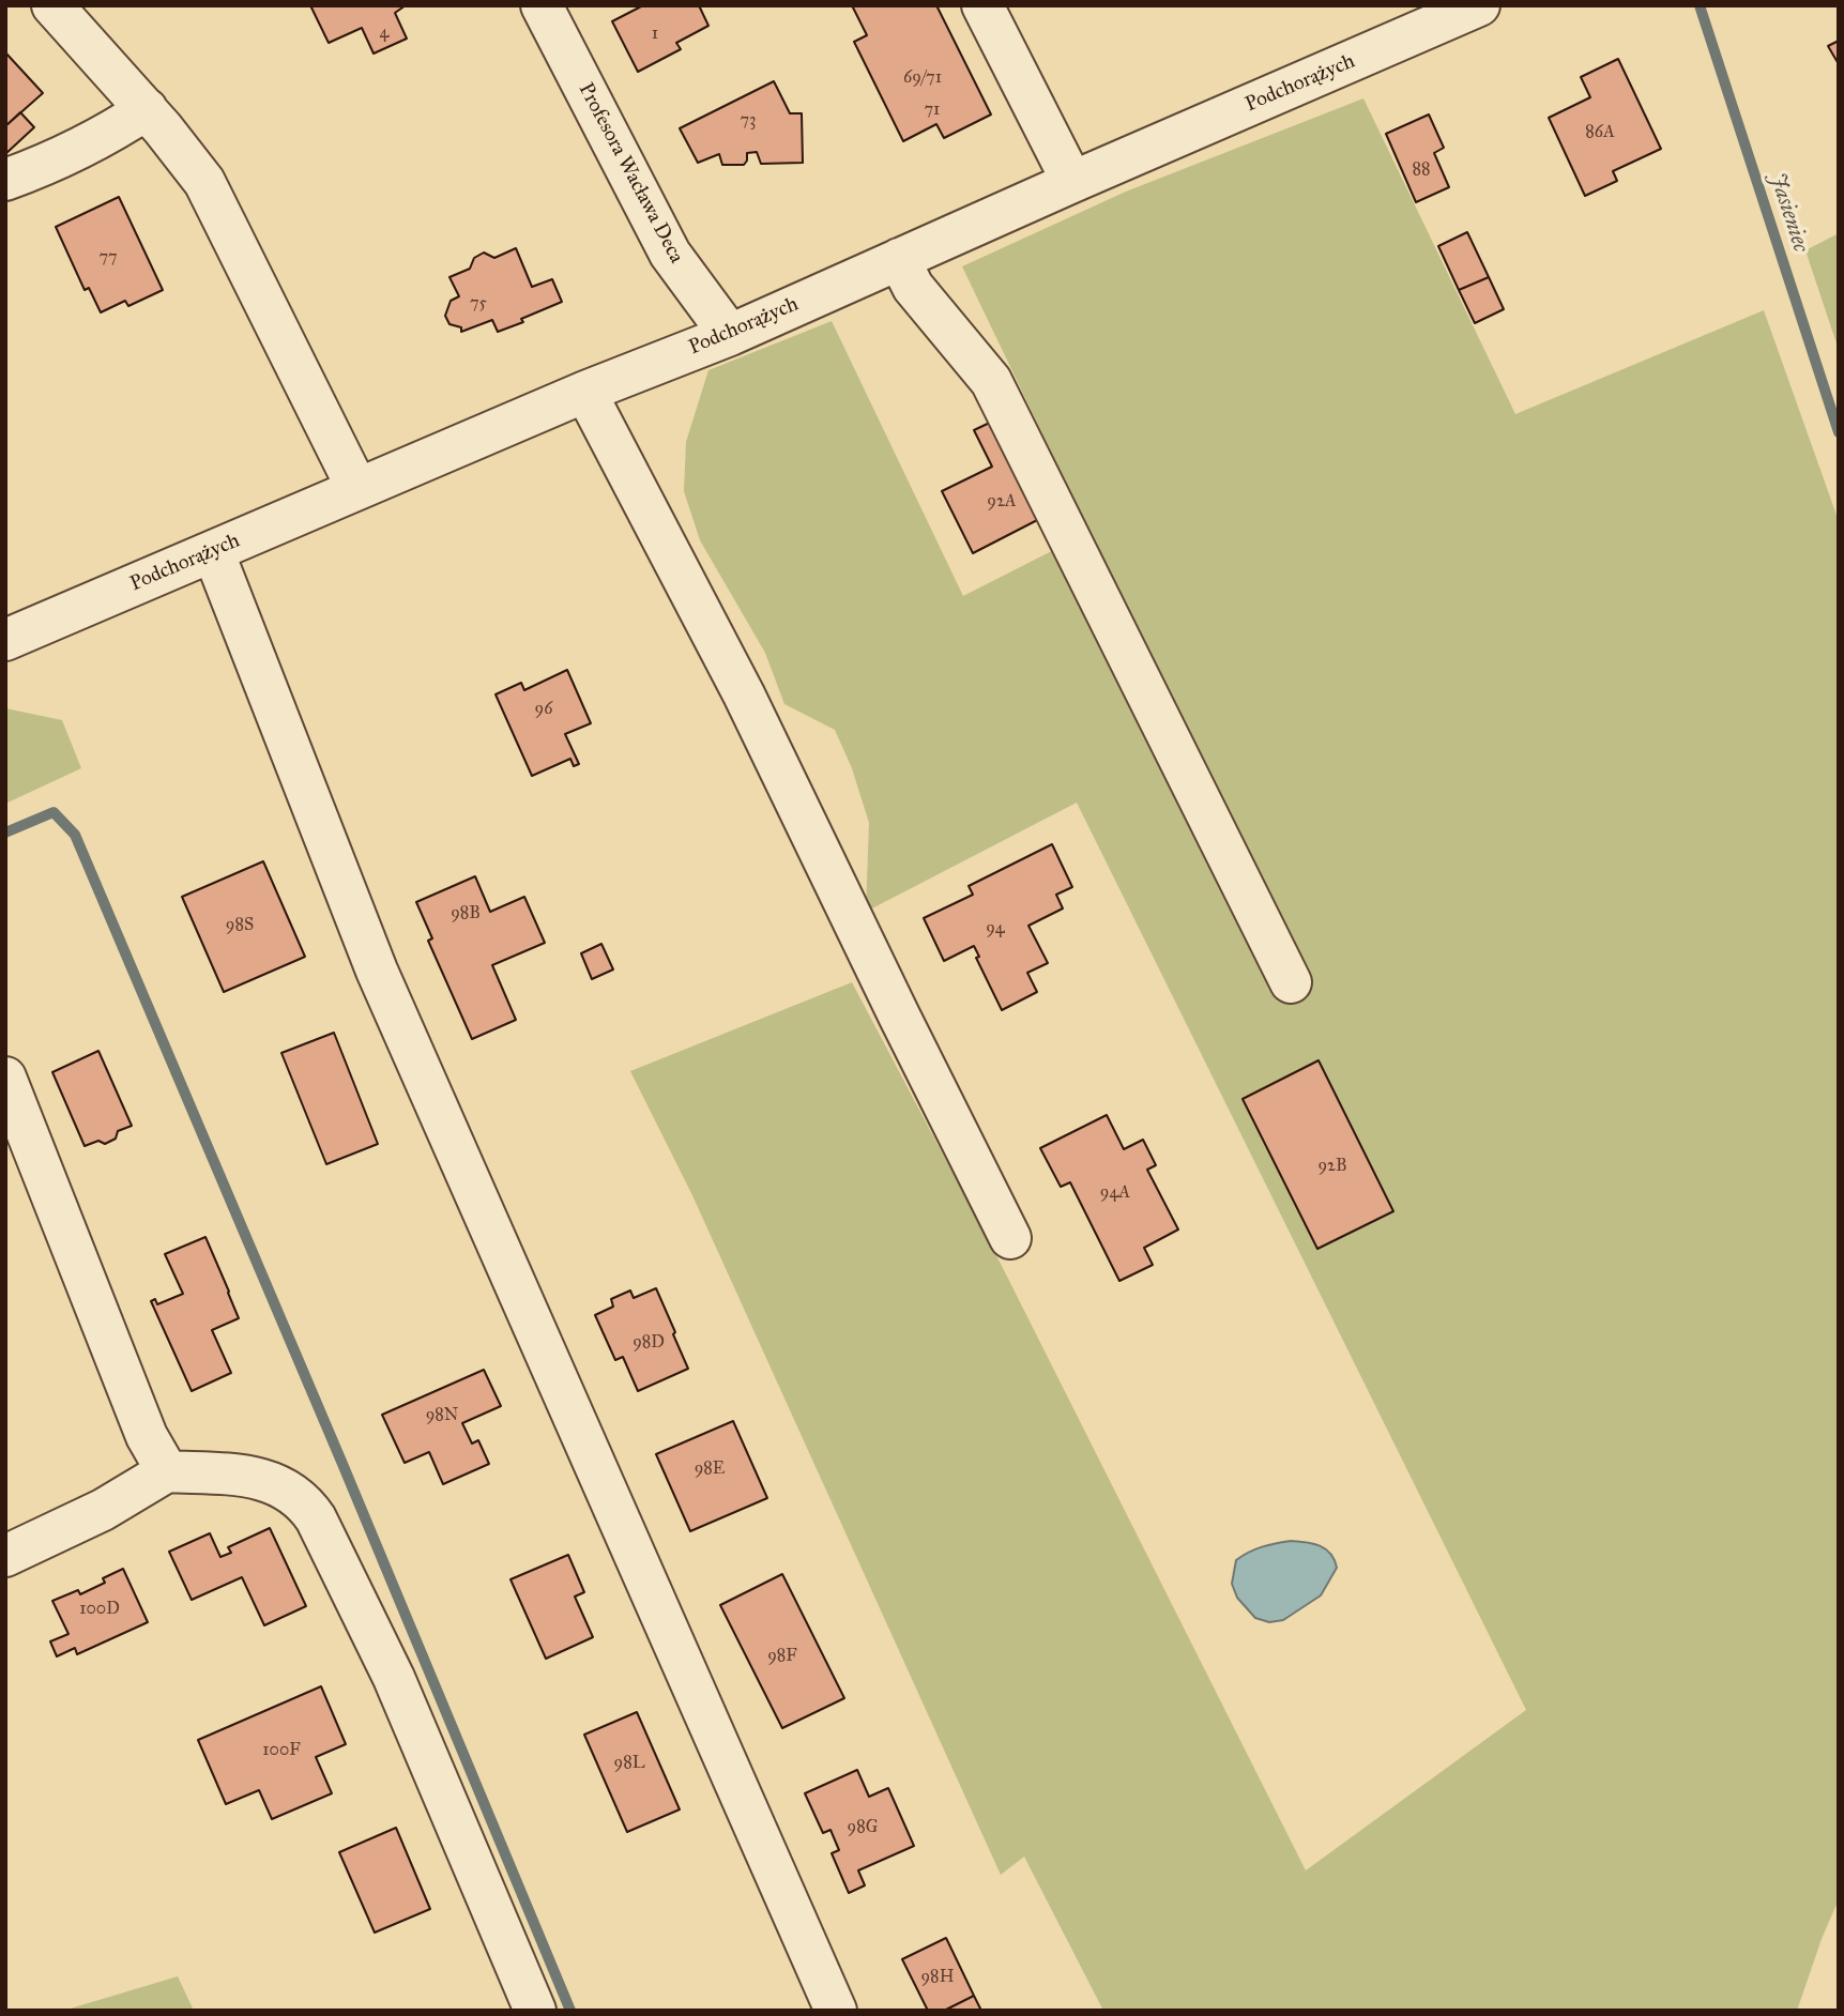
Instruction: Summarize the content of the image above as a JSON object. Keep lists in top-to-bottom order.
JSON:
{
  "streets": {
    "street": ["Podchorążych", "Profesora Wacława Deca"]
  },
  "crossings": [
    ["Podchorążych", "Profesora Wacława Deca"]
  ],
  "water": ["Jasieniec"],
  "house_numbers": [
    "4",
    "1",
    "69/71",
    "71",
    "73",
    "86A",
    "88",
    "77",
    "75",
    "92A",
    "96",
    "98B",
    "98S",
    "94",
    "92B",
    "94A",
    "98D",
    "98N",
    "98E",
    "100D",
    "98F",
    "100F",
    "98L",
    "98G",
    "98H"
  ]
}
